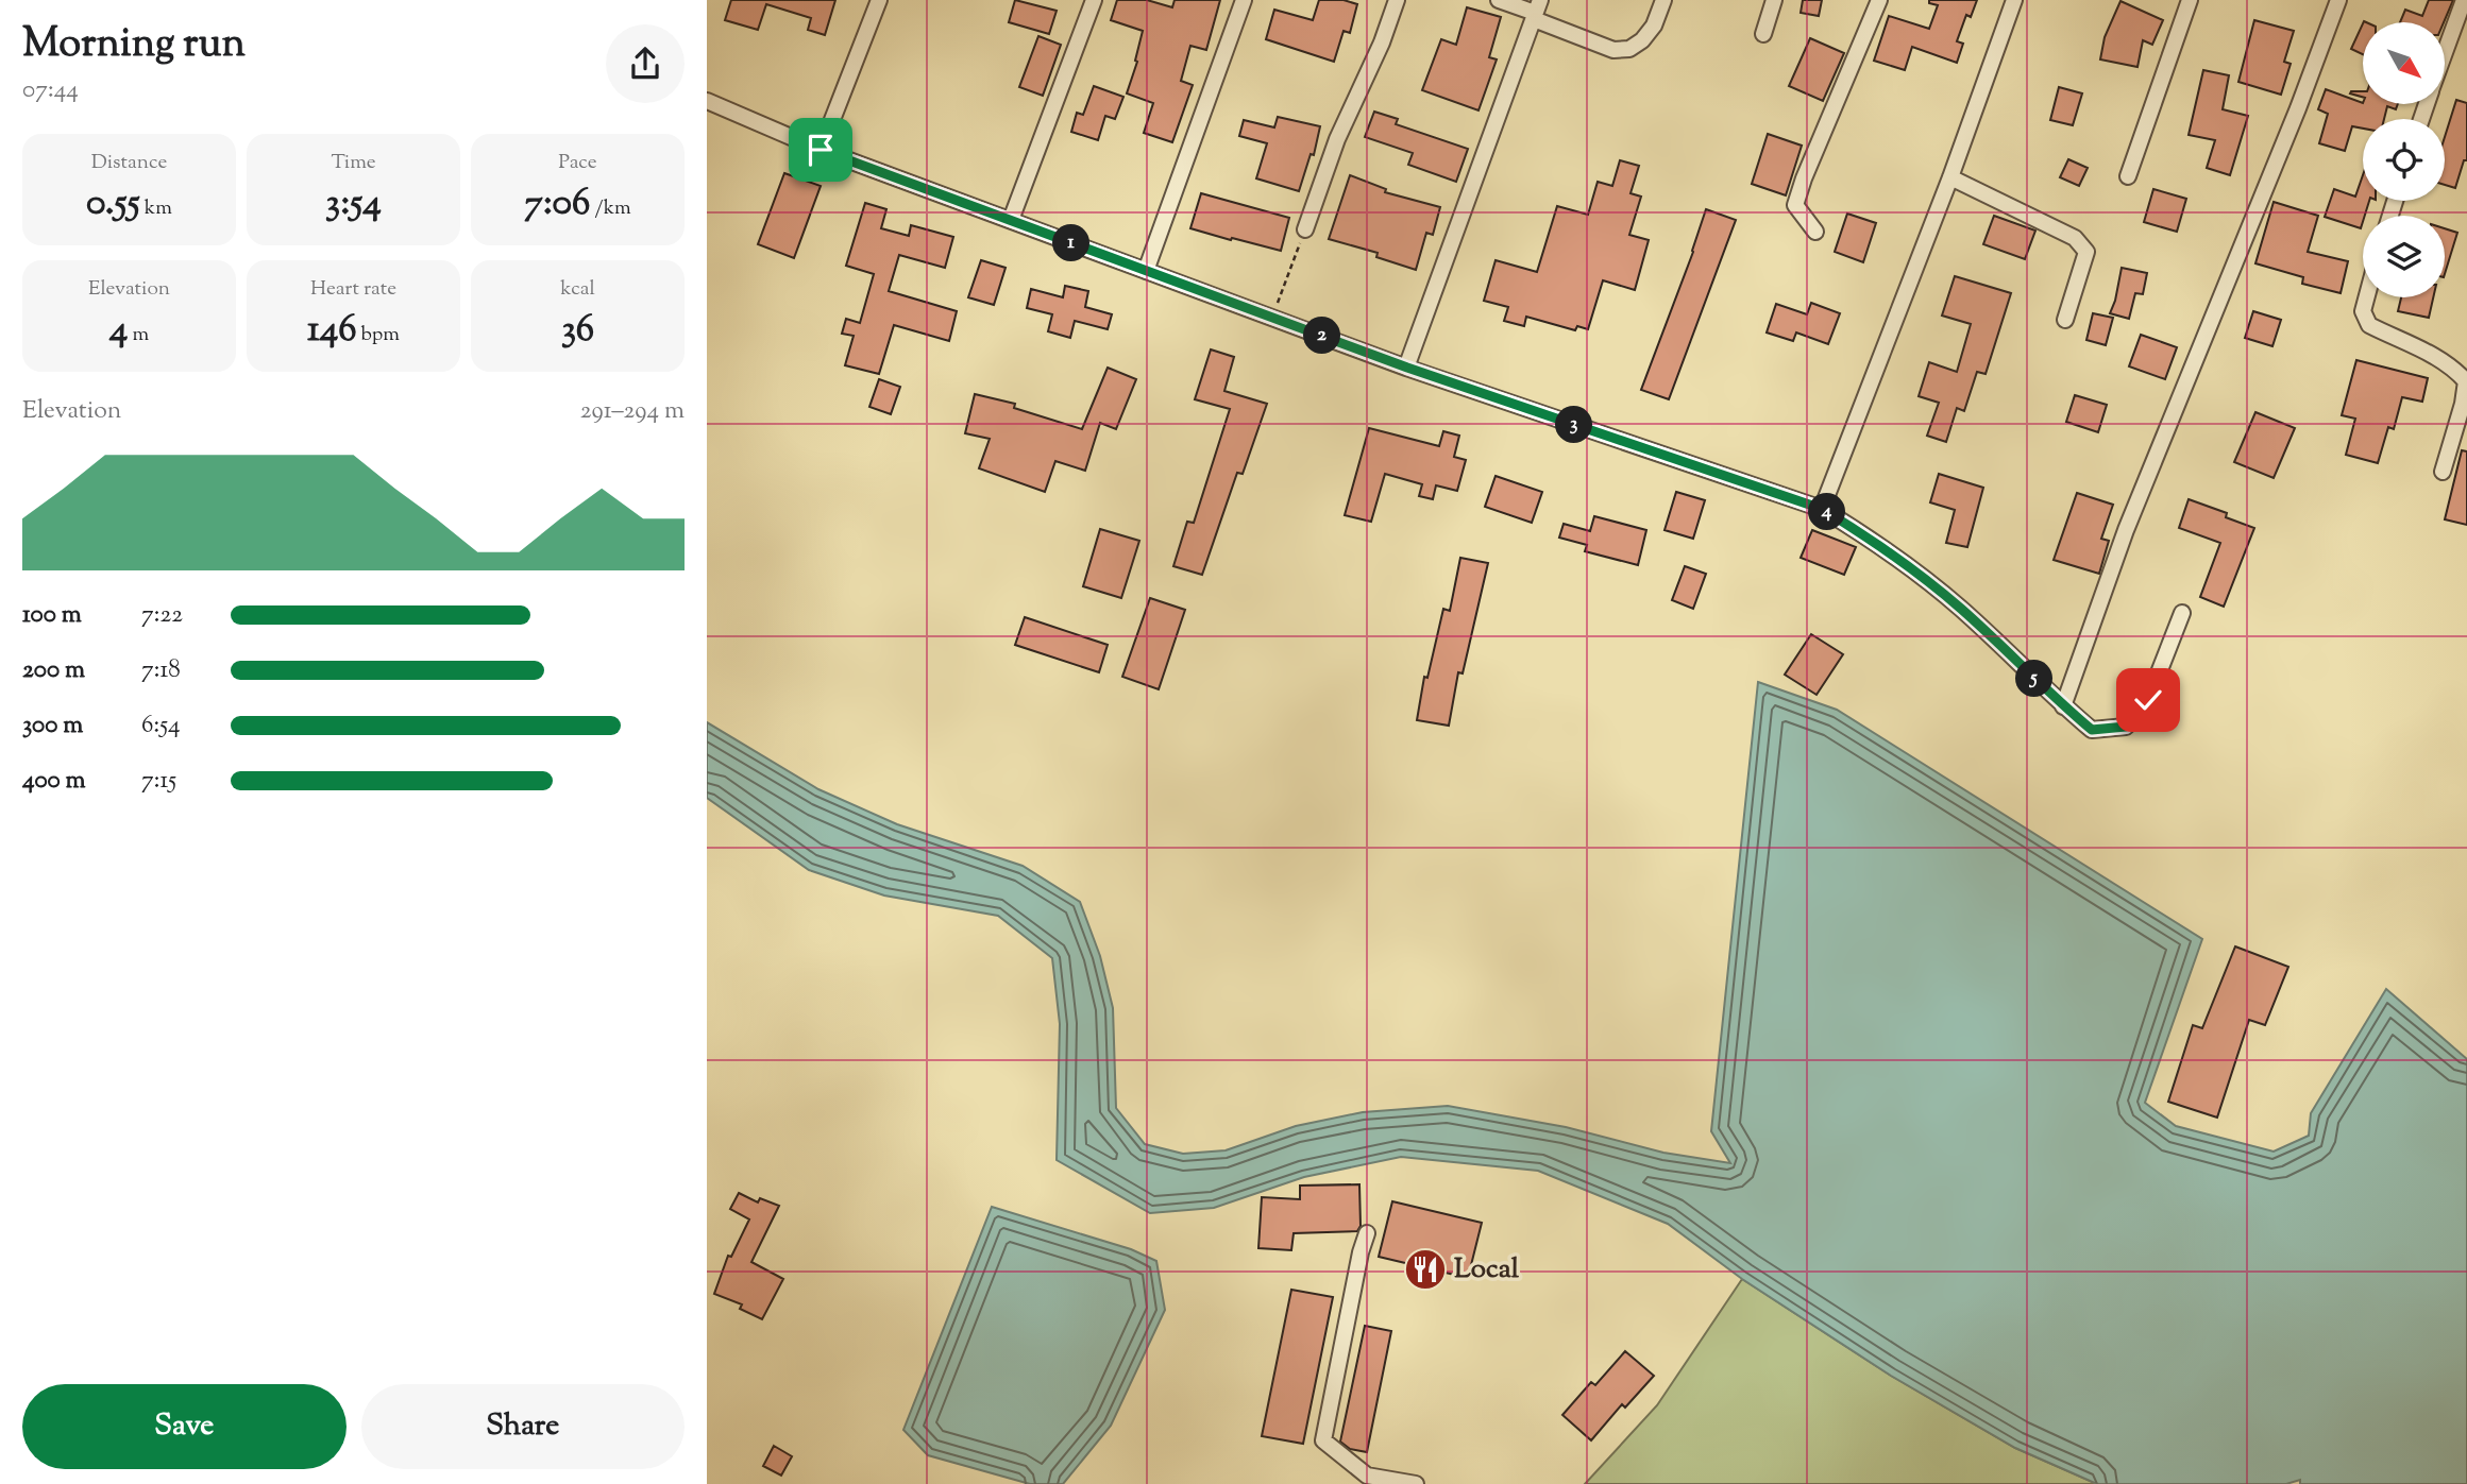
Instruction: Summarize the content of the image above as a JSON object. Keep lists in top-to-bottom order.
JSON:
{
  "places": {
    "restaurant": ["Local"]
  },
  "north": "bottom right",
  "page": {
    "heading": ["Morning run", "07:44"],
    "stats": [
      ["Distance", "0.55 km"],
      ["Time", "3:54"],
      ["Pace", "7:06 /km"],
      ["Elevation", "4 m"],
      ["Heart rate", "146 bpm"],
      ["kcal", "36"]
    ],
    "pins": [
      "1",
      "2",
      "3",
      "4",
      "5"
    ],
    "chart": ["Elevation", "291–294 m"],
    "list": [
      {
        "name": "100 m",
        "note": "7:22"
      },
      {
        "name": "200 m",
        "note": "7:18"
      },
      {
        "name": "300 m",
        "note": "6:54"
      },
      {
        "name": "400 m",
        "note": "7:15"
      }
    ],
    "buttons": ["Save", "Share"]
  }
}
